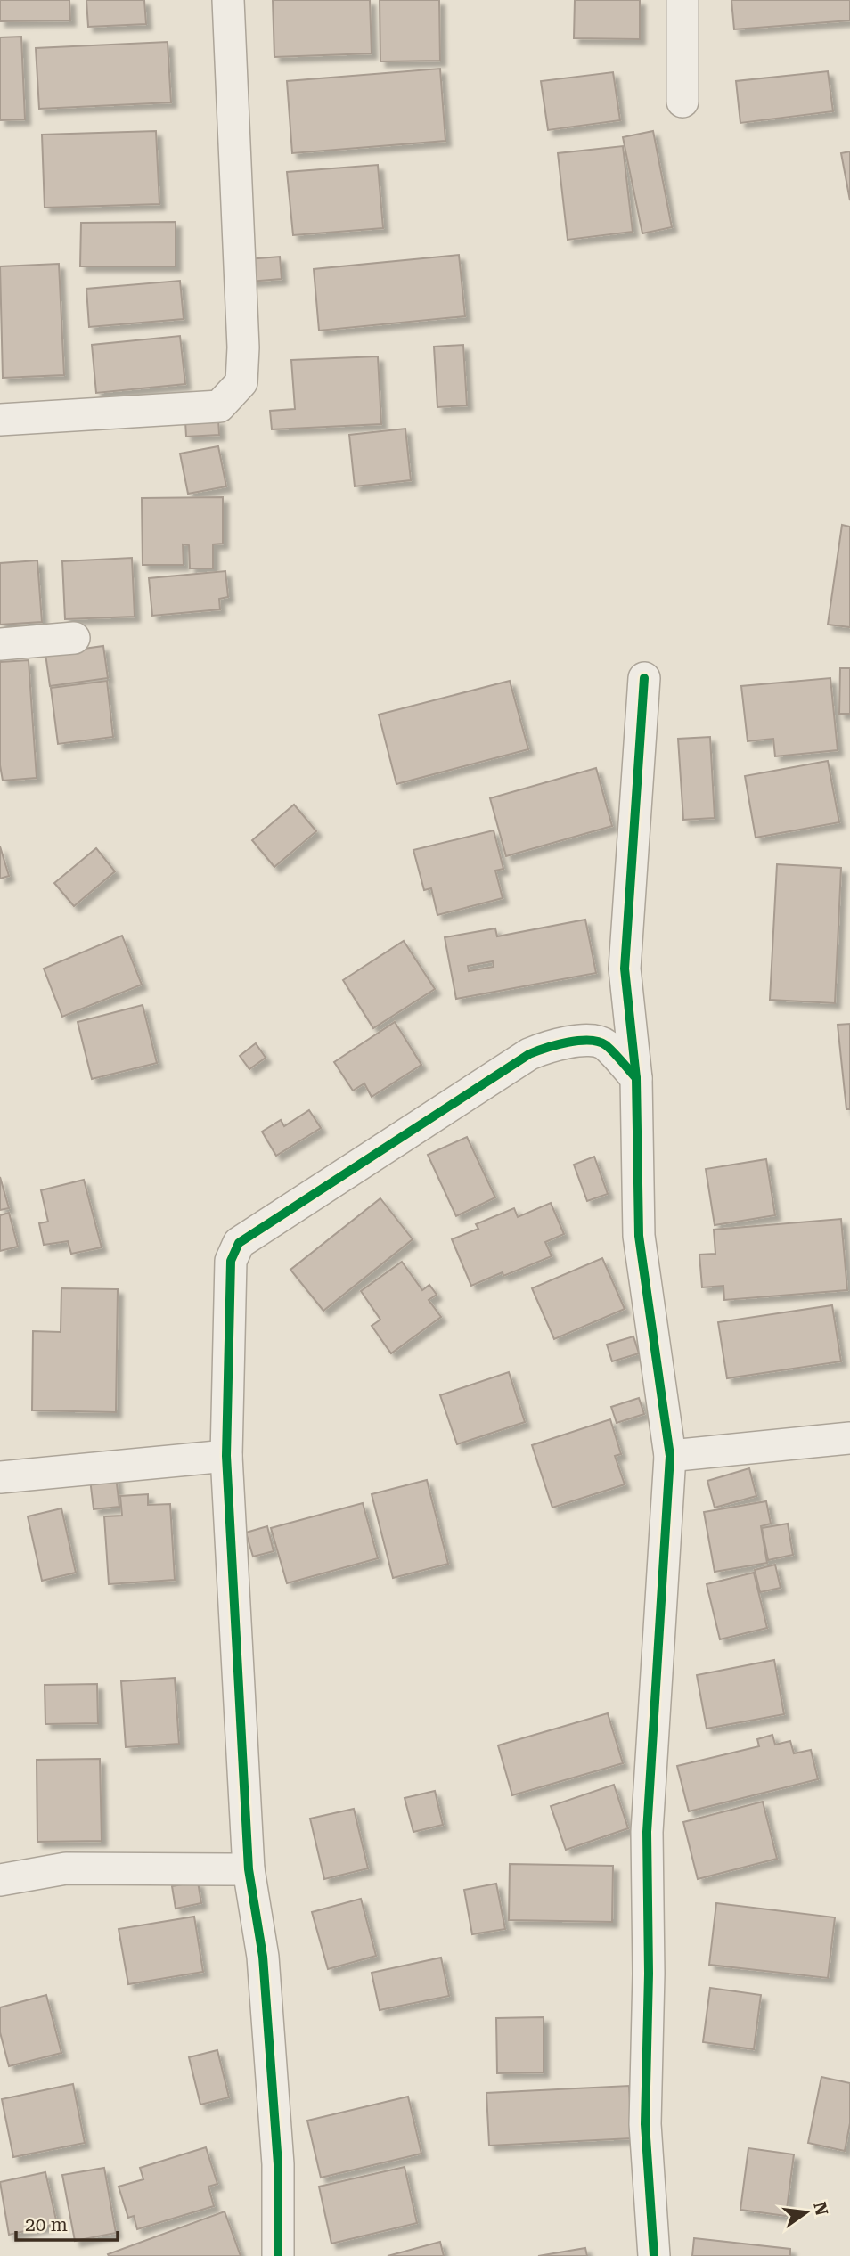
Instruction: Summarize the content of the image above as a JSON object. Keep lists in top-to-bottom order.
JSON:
{
  "scale_bar": "20 m",
  "north": "right"
}
